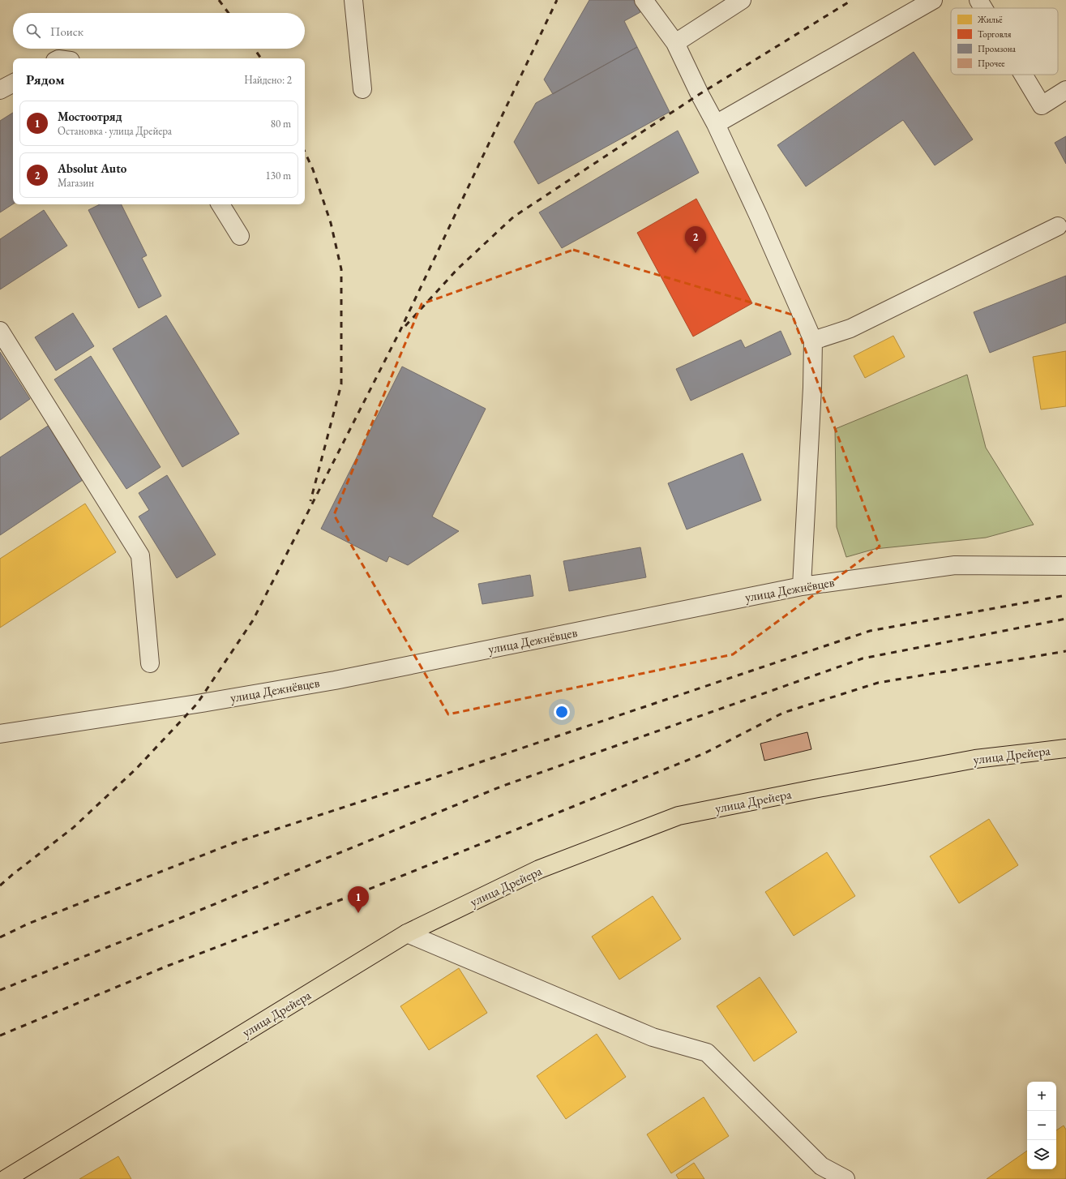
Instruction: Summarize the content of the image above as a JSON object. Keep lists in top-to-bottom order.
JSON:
{
  "streets": {
    "main road": ["улица Дрейера"],
    "street": ["улица Дежнёвцев"]
  },
  "legend": [
    "Жильё",
    "Торговля",
    "Промзона",
    "Прочее"
  ],
  "page": {
    "search": "Поиск",
    "heading": ["Рядом", "Найдено: 2"],
    "list": [
      {
        "mark": "1",
        "name": "Мостоотряд",
        "note": "Остановка · улица Дрейера",
        "value": "80 m"
      },
      {
        "mark": "2",
        "name": "Absolut Auto",
        "note": "Магазин",
        "value": "130 m"
      }
    ],
    "pins": ["2", "1"],
    "map_buttons": ["+", "−"]
  }
}
